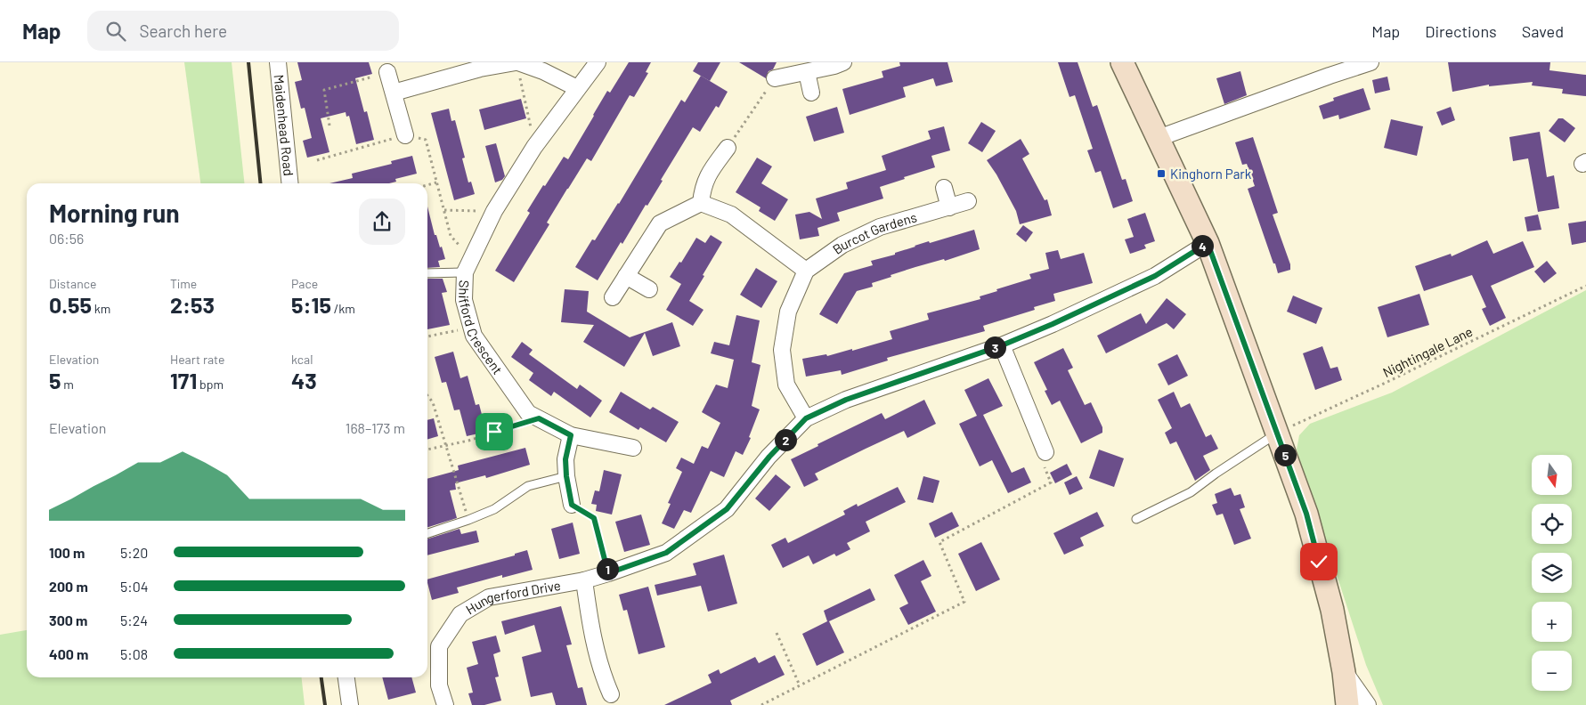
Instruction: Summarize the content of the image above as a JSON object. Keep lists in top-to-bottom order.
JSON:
{
  "streets": {
    "street": [
      "Maidenhead Road",
      "Burcot Gardens",
      "Shifford Crescent",
      "Hungerford Drive"
    ],
    "path": ["Nightingale Lane"]
  },
  "places": {
    "transit": ["Kinghorn Park"]
  },
  "north": "bottom",
  "page": {
    "header": "Map",
    "search": "Search here",
    "nav": ["Map", "Directions", "Saved"],
    "heading": ["Morning run", "06:56"],
    "pins": [
      "4",
      "3",
      "2",
      "5",
      "1"
    ],
    "stats": [
      ["Distance", "0.55 km"],
      ["Time", "2:53"],
      ["Pace", "5:15 /km"],
      ["Elevation", "5 m"],
      ["Heart rate", "171 bpm"],
      ["kcal", "43"]
    ],
    "chart": ["Elevation", "168–173 m"],
    "map_buttons": ["+", "−"],
    "list": [
      {
        "name": "100 m",
        "note": "5:20"
      },
      {
        "name": "200 m",
        "note": "5:04"
      },
      {
        "name": "300 m",
        "note": "5:24"
      },
      {
        "name": "400 m",
        "note": "5:08"
      }
    ]
  }
}
